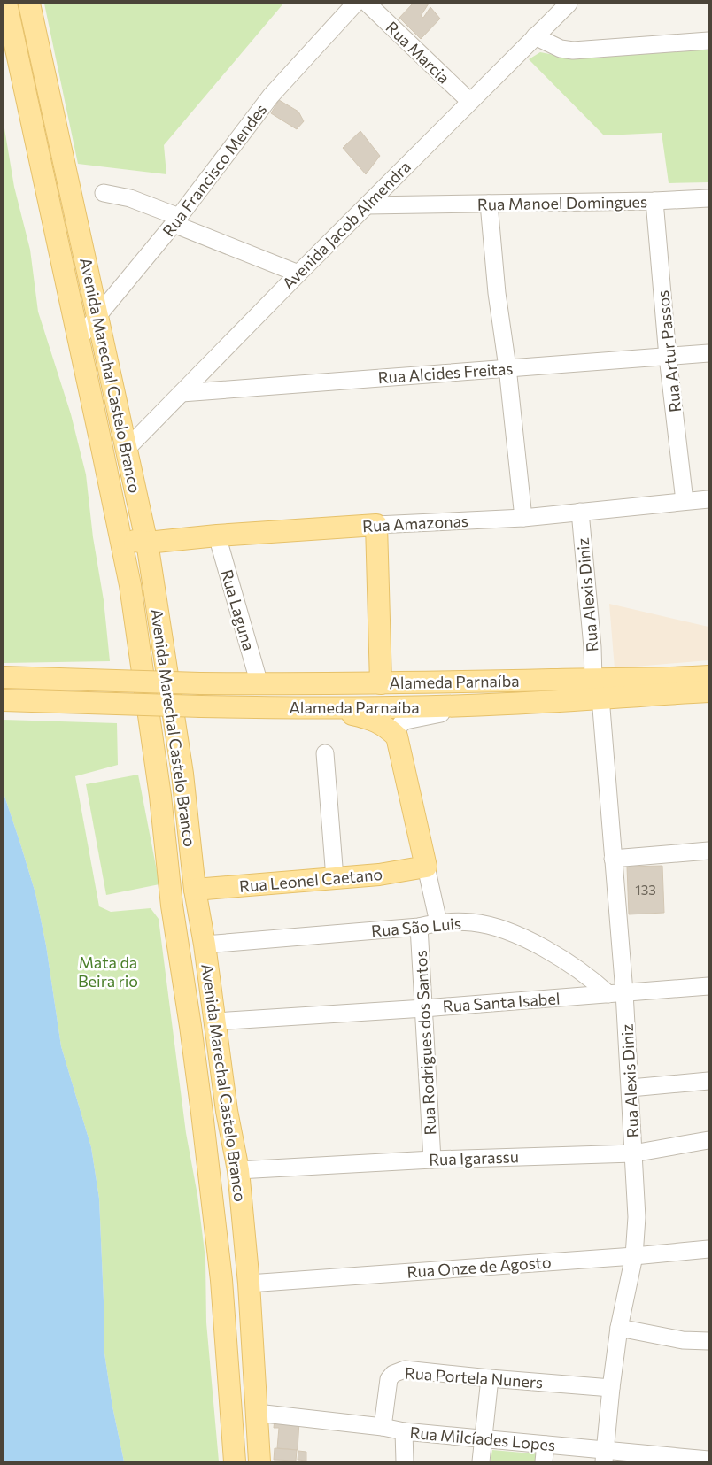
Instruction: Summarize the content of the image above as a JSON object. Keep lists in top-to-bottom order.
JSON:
{
  "streets": {
    "main road": [
      "Avenida Marechal Castelo Branco",
      "Rua Amazonas",
      "Alameda Parnaíba",
      "Alameda Parnaiba",
      "Rua Leonel Caetano"
    ],
    "street": [
      "Rua Marcia",
      "Rua Francisco Mendes",
      "Rua Manoel Domingues",
      "Avenida Jacob Almendra",
      "Rua Artur Passos",
      "Rua Alcides Freitas",
      "Rua Alexis Diniz",
      "Rua Laguna",
      "Rua São Luis",
      "Rua Santa Isabel",
      "Rua Rodrigues dos Santos",
      "Rua Igarassu",
      "Rua Onze de Agosto",
      "Rua Portela Nuners",
      "Rua Milcíades Lopes"
    ]
  },
  "crossings": [
    ["Rua Marcia", "Avenida Jacob Almendra"],
    ["Rua Francisco Mendes", "Avenida Marechal Castelo Branco"],
    ["Rua Manoel Domingues", "Avenida Jacob Almendra"],
    ["Rua Manoel Domingues", "Rua Artur Passos"],
    ["Avenida Jacob Almendra", "Rua Alcides Freitas"],
    ["Avenida Jacob Almendra", "Avenida Marechal Castelo Branco"],
    ["Rua Artur Passos", "Rua Alcides Freitas"],
    ["Rua Artur Passos", "Rua Amazonas"],
    ["Avenida Marechal Castelo Branco", "Rua Amazonas"],
    ["Avenida Marechal Castelo Branco", "Rua Leonel Caetano"],
    ["Avenida Marechal Castelo Branco", "Rua São Luis"],
    ["Avenida Marechal Castelo Branco", "Rua Santa Isabel"],
    ["Avenida Marechal Castelo Branco", "Rua Igarassu"],
    ["Avenida Marechal Castelo Branco", "Rua Onze de Agosto"],
    ["Avenida Marechal Castelo Branco", "Rua Milcíades Lopes"],
    ["Rua Amazonas", "Rua Alexis Diniz"],
    ["Rua Amazonas", "Rua Laguna"],
    ["Rua Alexis Diniz", "Alameda Parnaíba"],
    ["Rua Alexis Diniz", "Alameda Parnaiba"],
    ["Rua Alexis Diniz", "Rua São Luis"],
    ["Rua Alexis Diniz", "Rua Santa Isabel"],
    ["Rua Alexis Diniz", "Rua Igarassu"],
    ["Rua Alexis Diniz", "Rua Onze de Agosto"],
    ["Rua Alexis Diniz", "Rua Portela Nuners"],
    ["Rua Alexis Diniz", "Rua Milcíades Lopes"],
    ["Rua Laguna", "Alameda Parnaíba"],
    ["Rua São Luis", "Rua Santa Isabel"],
    ["Rua São Luis", "Rua Rodrigues dos Santos"],
    ["Rua Santa Isabel", "Rua Rodrigues dos Santos"],
    ["Rua Rodrigues dos Santos", "Rua Igarassu"],
    ["Rua Portela Nuners", "Rua Milcíades Lopes"]
  ],
  "parks": ["Mata da Beira rio"],
  "house_numbers": ["133"]
}
